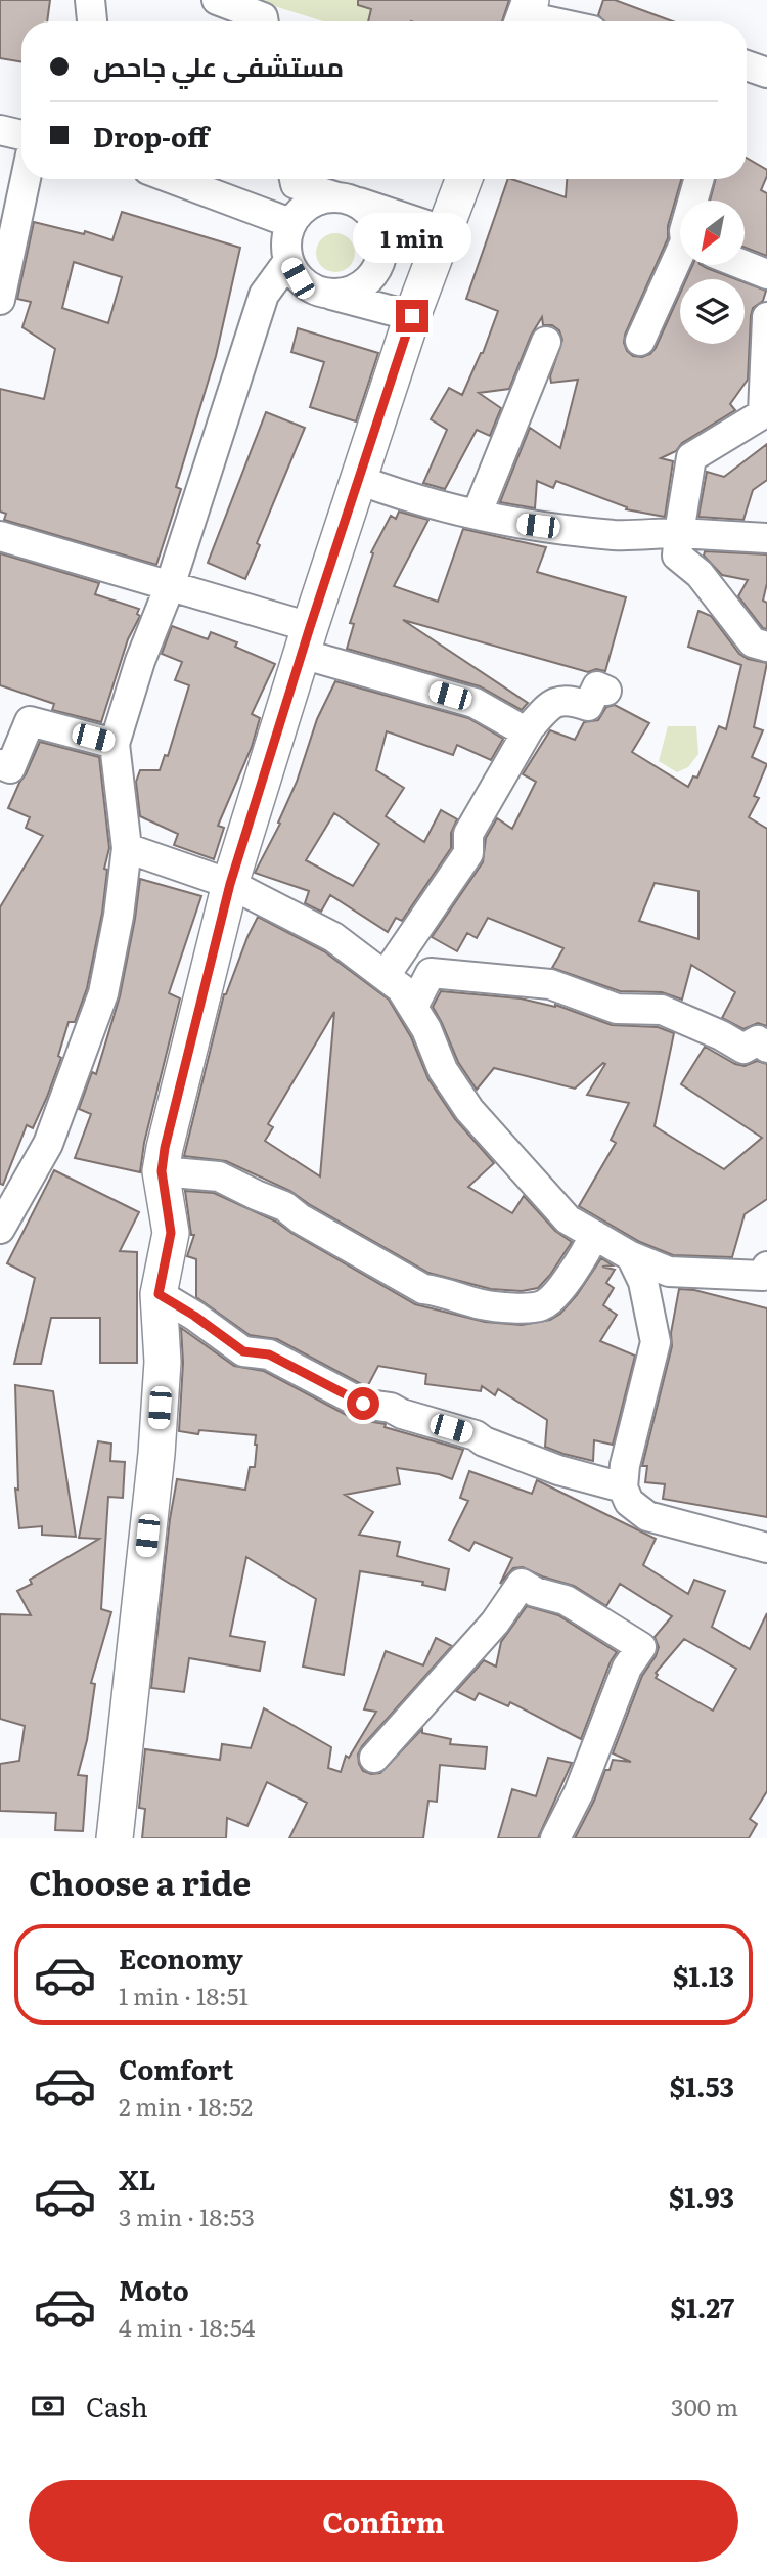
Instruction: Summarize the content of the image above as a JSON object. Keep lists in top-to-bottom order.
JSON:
{
  "north": "bottom left",
  "page": {
    "banner": ["مستشفى علي جاحص", "Drop-off"],
    "bubble": "1 min",
    "heading": "Choose a ride",
    "list": [
      {
        "name": "Economy",
        "note": "1 min · 18:51",
        "value": "$1.13"
      },
      {
        "name": "Comfort",
        "note": "2 min · 18:52",
        "value": "$1.53"
      },
      {
        "name": "XL",
        "note": "3 min · 18:53",
        "value": "$1.93"
      },
      {
        "name": "Moto",
        "note": "4 min · 18:54",
        "value": "$1.27"
      }
    ],
    "pay": ["Cash", "300 m"],
    "buttons": "Confirm"
  }
}
